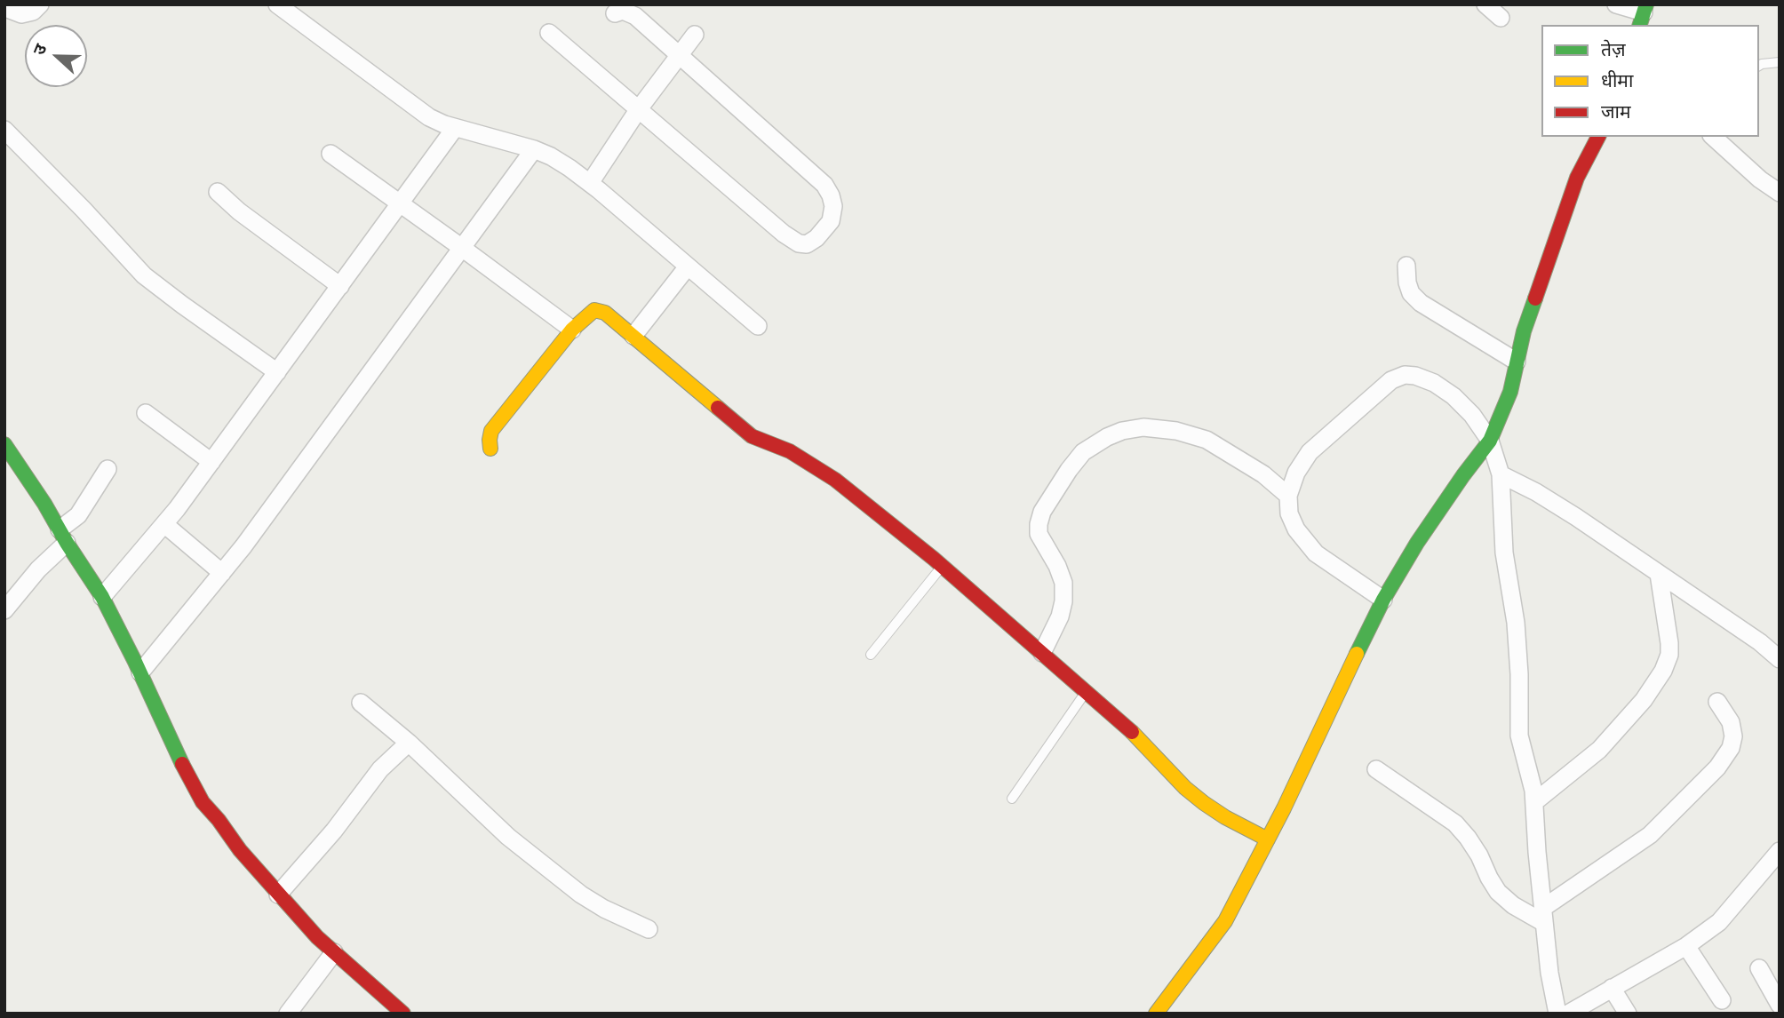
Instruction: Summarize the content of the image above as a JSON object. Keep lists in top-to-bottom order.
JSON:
{
  "legend": ["तेज़", "धीमा", "जाम"],
  "north": "left"
}
